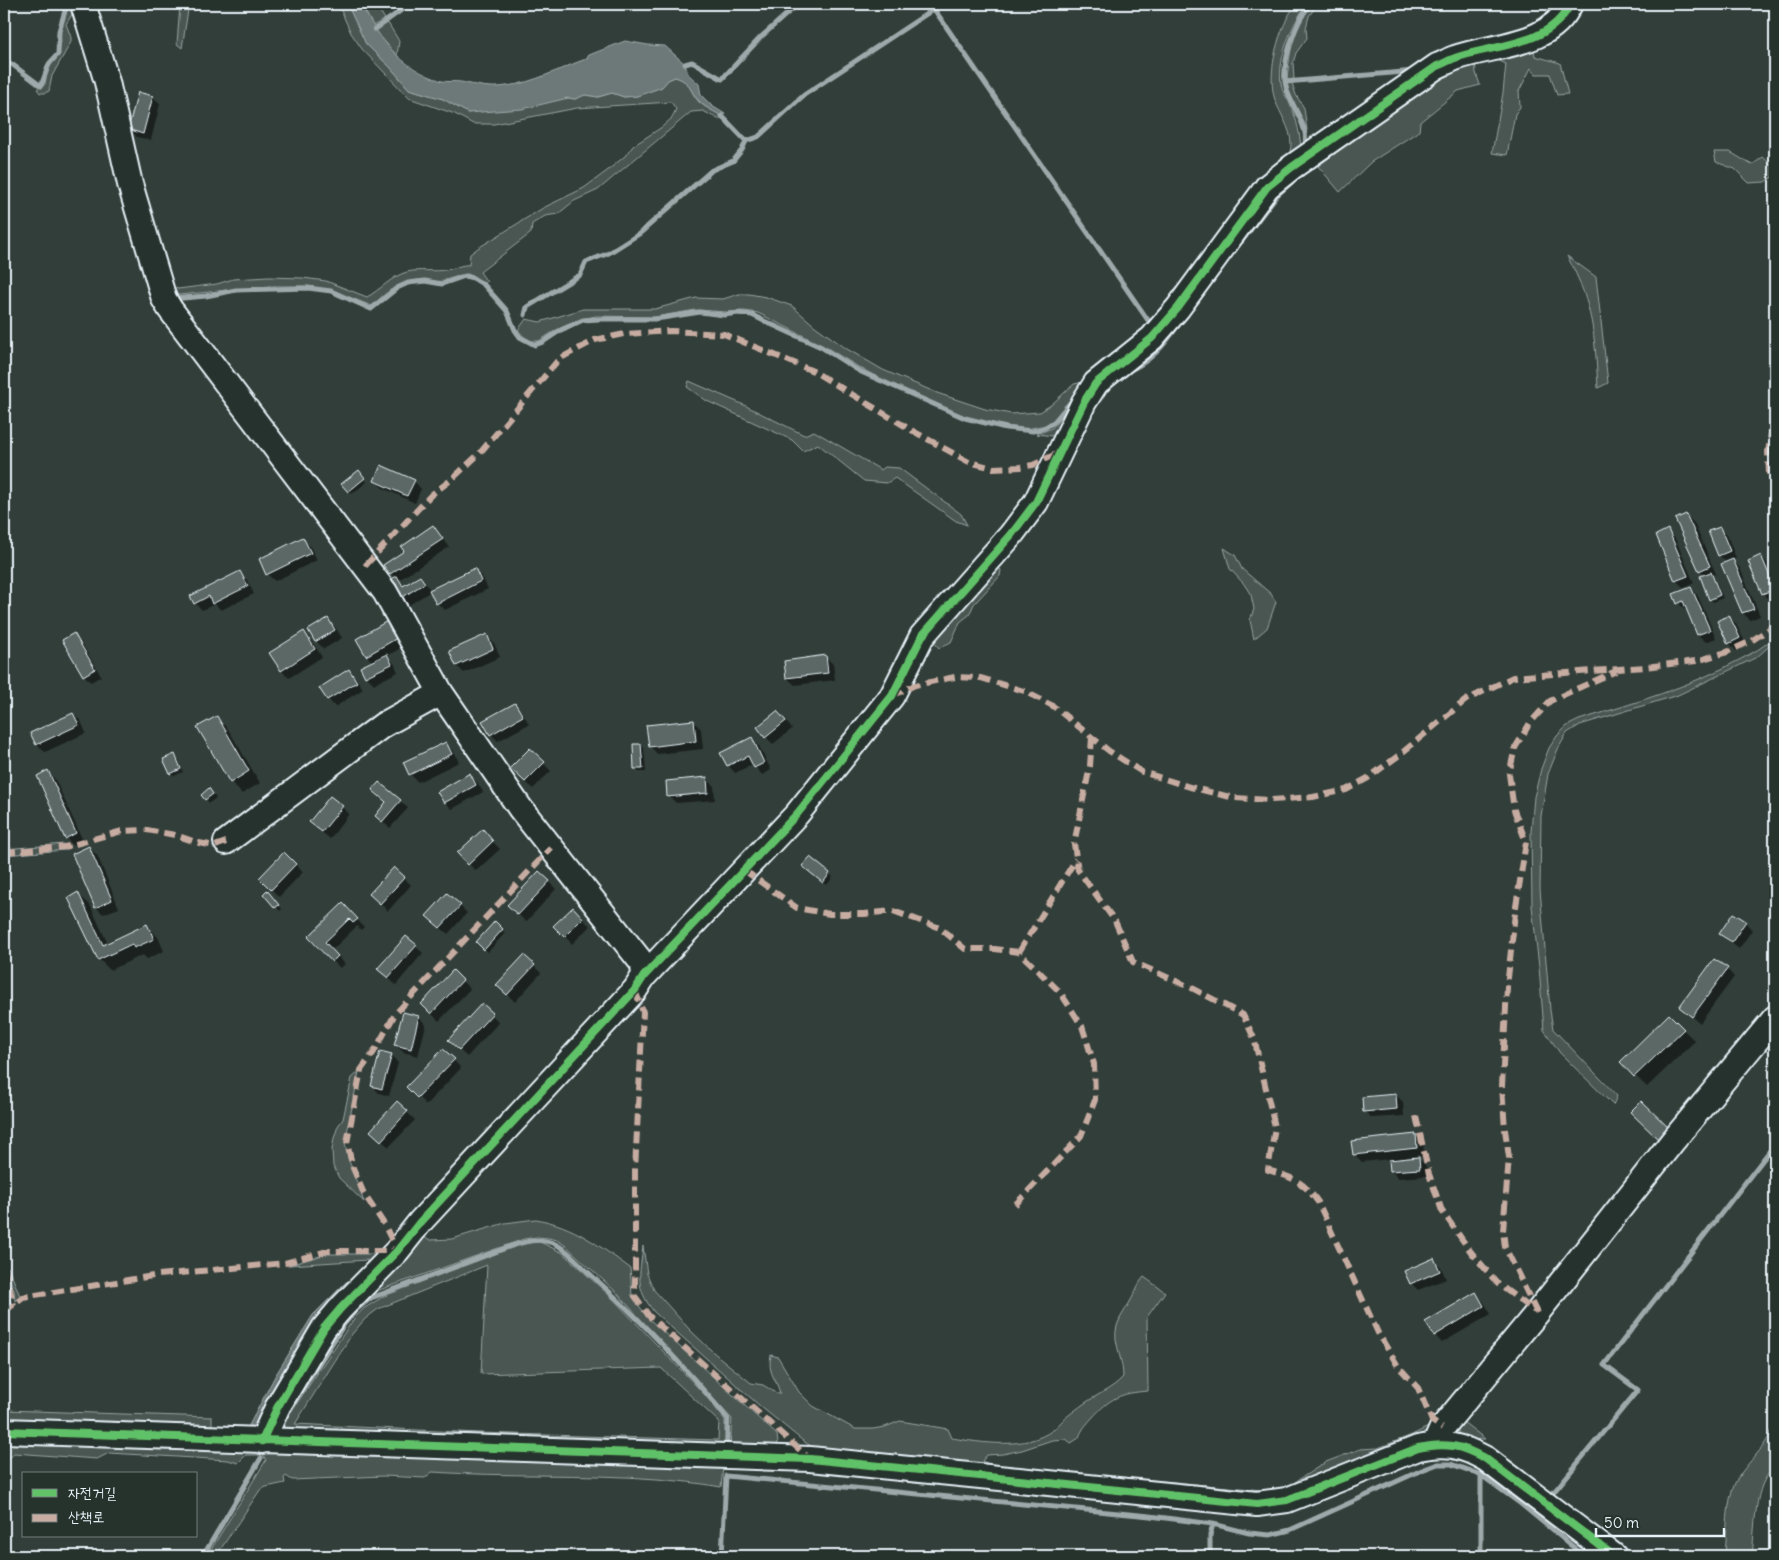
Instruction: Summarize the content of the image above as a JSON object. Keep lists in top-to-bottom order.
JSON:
{
  "legend": ["자전거길", "산책로"],
  "scale_bar": "50 m"
}
